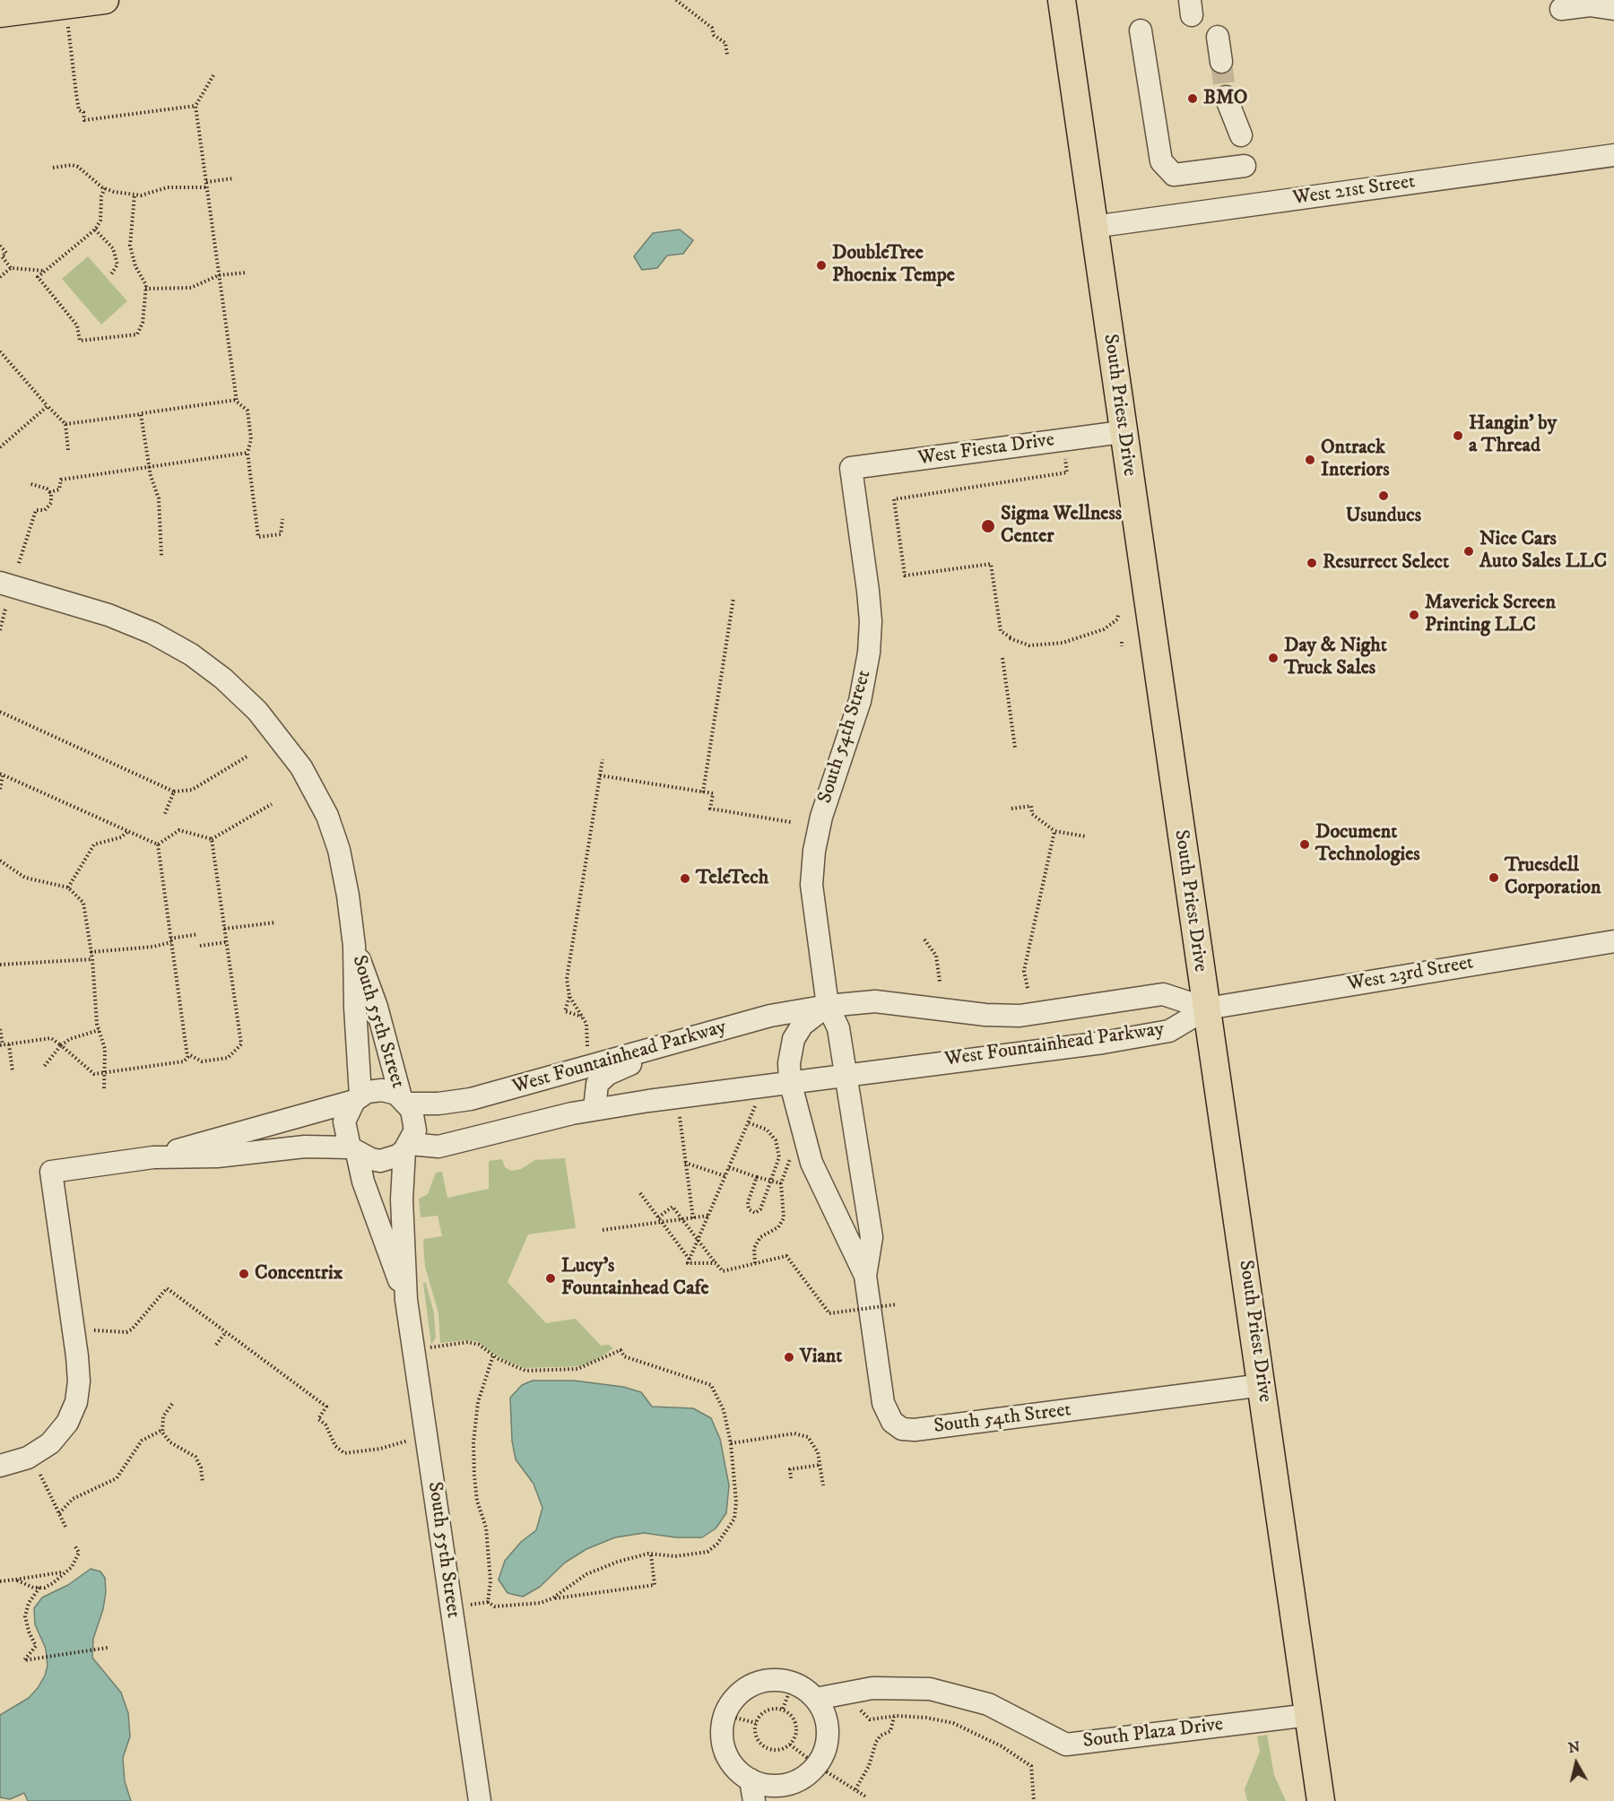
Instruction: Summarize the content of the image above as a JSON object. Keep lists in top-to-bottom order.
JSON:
{
  "streets": {
    "main road": ["South Priest Drive"],
    "street": [
      "West 21st Street",
      "West Fiesta Drive",
      "South 54th Street",
      "West 23rd Street",
      "South 55th Street",
      "West Fountainhead Parkway",
      "South Plaza Drive"
    ]
  },
  "crossings": [
    ["West 21st Street", "South Priest Drive"],
    ["South Priest Drive", "West Fiesta Drive"],
    ["South Priest Drive", "South 54th Street"],
    ["South Priest Drive", "West 23rd Street"],
    ["South Priest Drive", "West Fountainhead Parkway"],
    ["South Priest Drive", "South Plaza Drive"],
    ["West Fiesta Drive", "South 54th Street"],
    ["South 54th Street", "West Fountainhead Parkway"],
    ["West 23rd Street", "West Fountainhead Parkway"],
    ["South 55th Street", "West Fountainhead Parkway"]
  ],
  "places": [
    "BMO",
    "DoubleTree Phoenix Tempe",
    "Hangin' by a Thread",
    "Ontrack Interiors",
    "Usunducs",
    "Sigma Wellness Center",
    "Nice Cars Auto Sales LLC",
    "Resurrect Select",
    "Maverick Screen Printing LLC",
    "Day & Night Truck Sales",
    "Document Technologies",
    "Truesdell Corporation",
    "TeleTech",
    "Concentrix",
    "Lucy's Fountainhead Cafe",
    "Viant"
  ],
  "north": "top"
}
